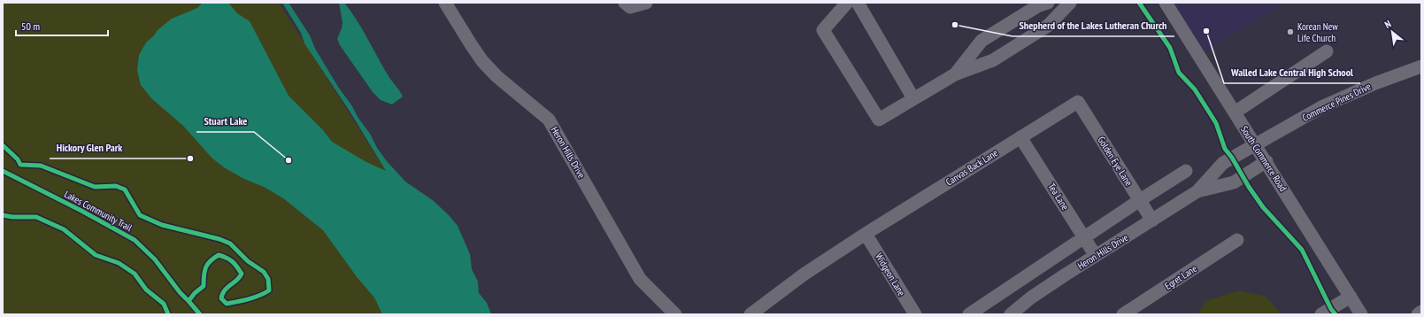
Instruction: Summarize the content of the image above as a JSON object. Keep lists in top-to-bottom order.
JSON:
{
  "streets": {
    "street": [
      "Commerce Pines Drive",
      "Heron Hills Drive",
      "South Commerce Road",
      "Golden Eye Lane",
      "Canvas Back Lane",
      "Tea Lane",
      "Widgeon Lane",
      "Egret Lane"
    ],
    "cycle path": ["Lakes Community Trail"]
  },
  "crossings": [
    ["Commerce Pines Drive", "Heron Hills Drive"],
    ["Commerce Pines Drive", "South Commerce Road"],
    ["Heron Hills Drive", "South Commerce Road"],
    ["Heron Hills Drive", "Golden Eye Lane"],
    ["Heron Hills Drive", "Tea Lane"],
    ["Golden Eye Lane", "Canvas Back Lane"],
    ["Canvas Back Lane", "Tea Lane"],
    ["Canvas Back Lane", "Widgeon Lane"]
  ],
  "places": [
    "Shepherd of the Lakes Lutheran Church",
    "Walled Lake Central High School",
    "Korean New Life Church",
    "Hickory Glen Park",
    "Stuart Lake"
  ],
  "scale_bar": "50 m",
  "north": "top left"
}
